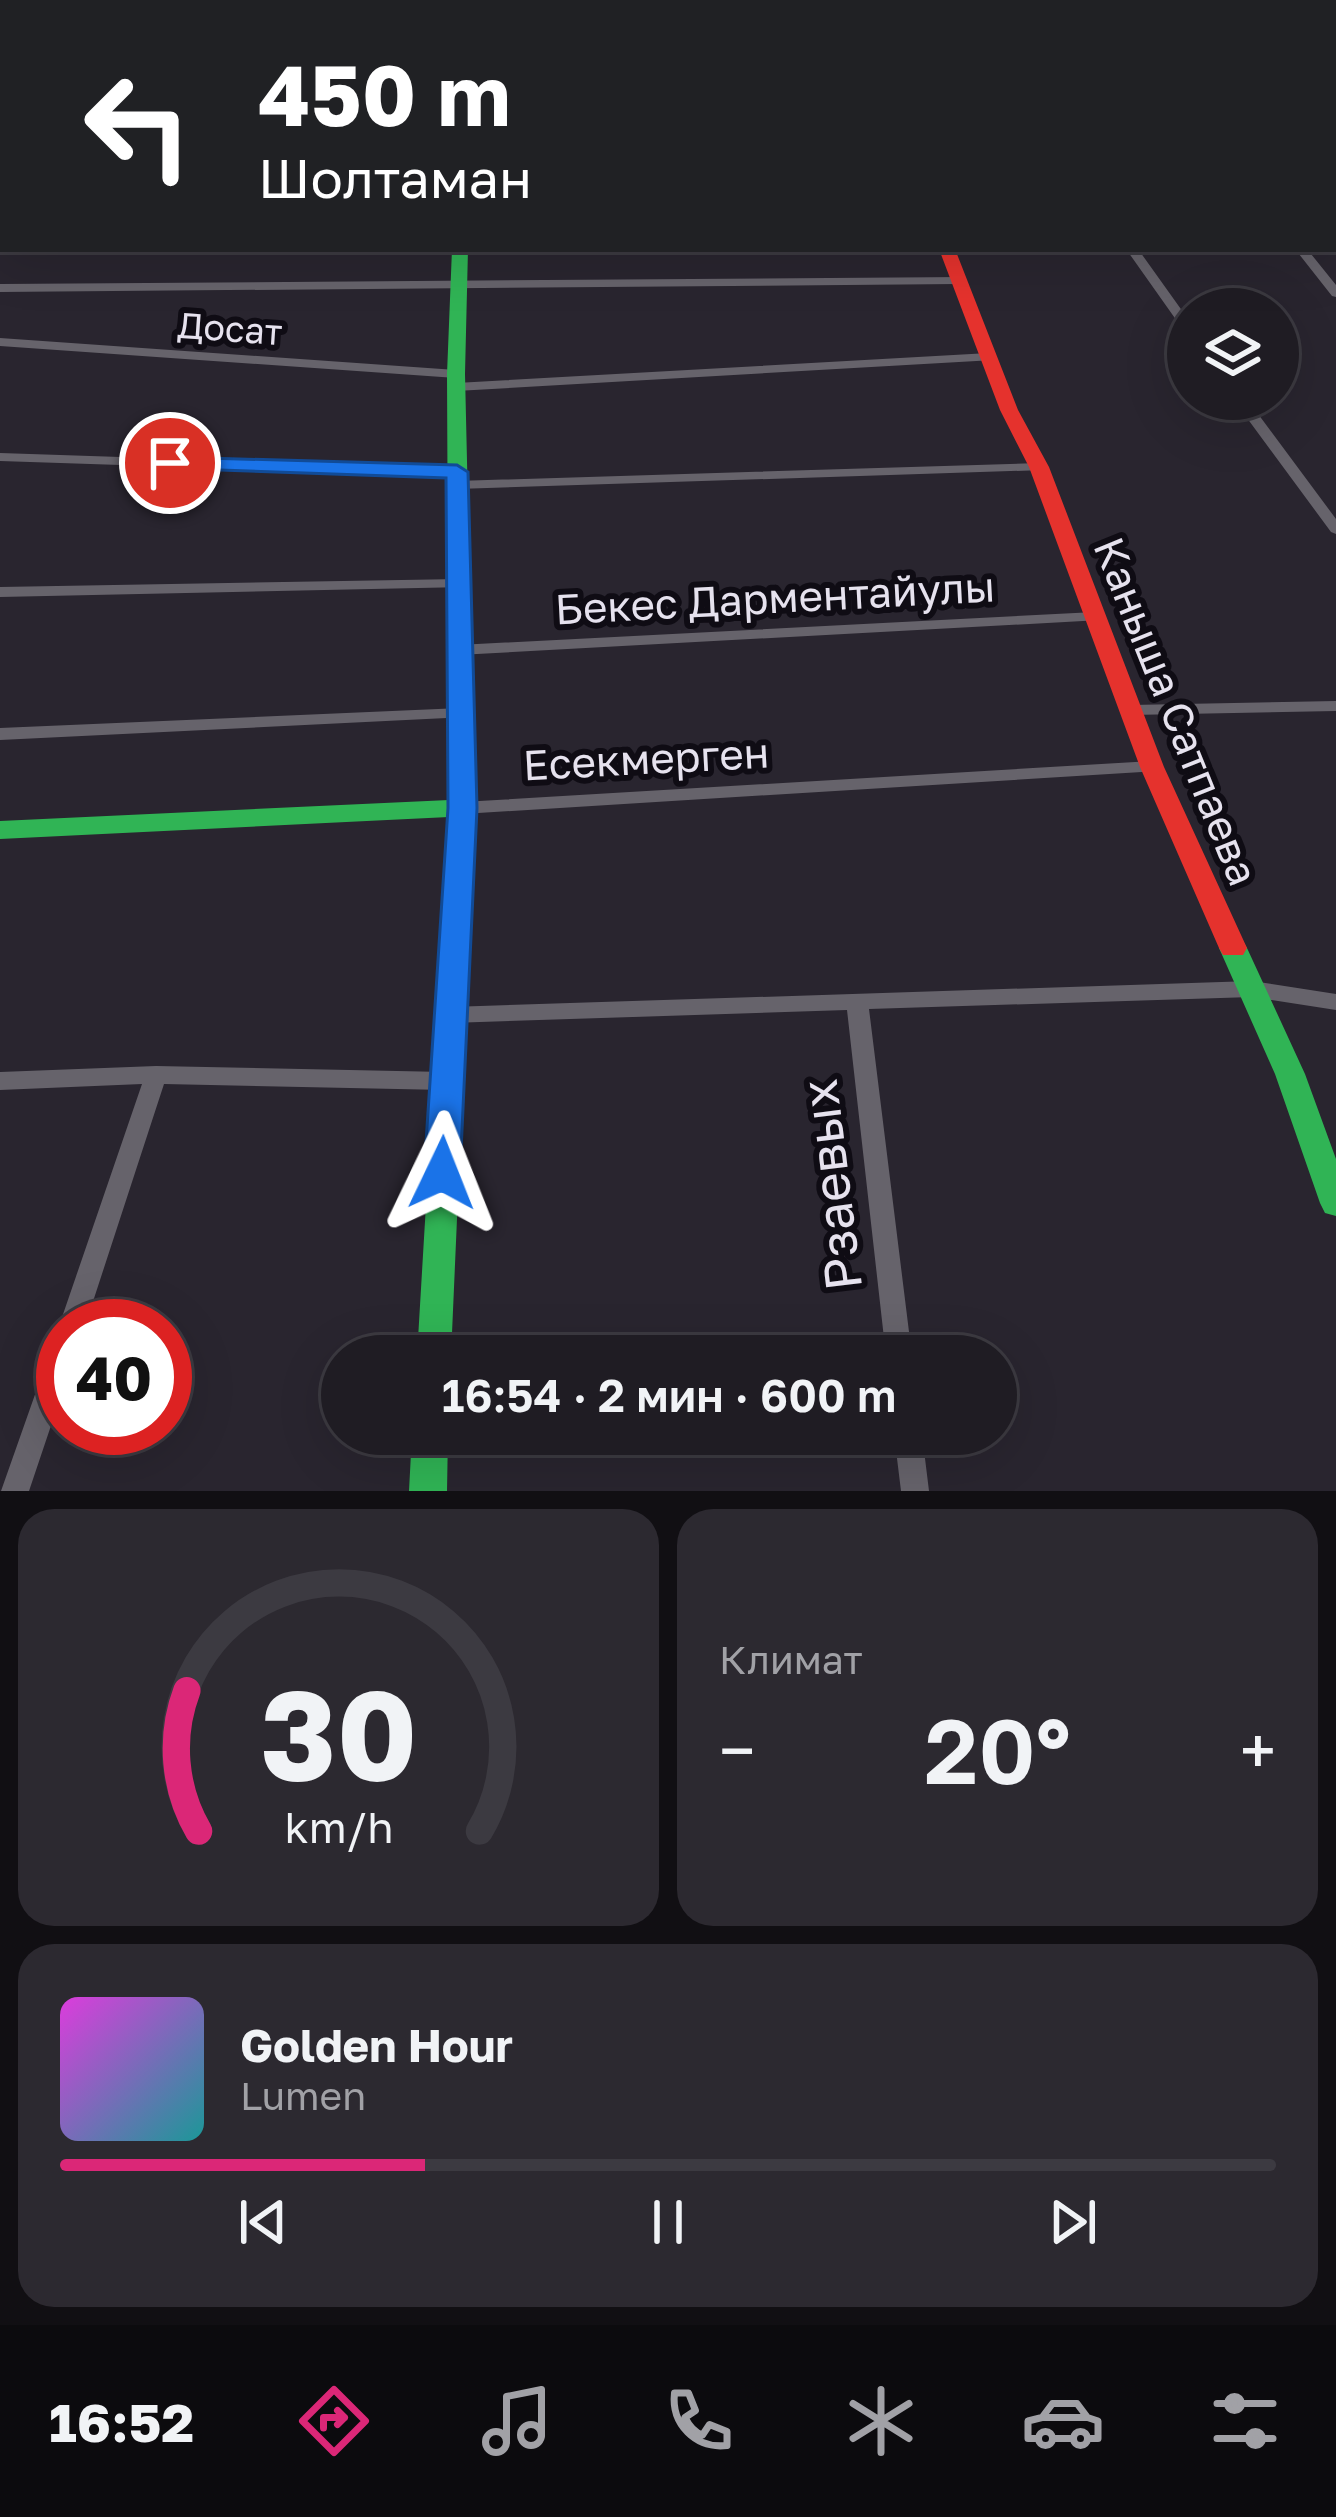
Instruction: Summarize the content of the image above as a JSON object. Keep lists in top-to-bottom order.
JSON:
{
  "streets": {
    "street": [
      "Досат",
      "Бекес Дарментайулы",
      "Каныша Сатпаева",
      "Eсекмерген",
      "Рзаевых"
    ]
  },
  "crossings": [
    ["Досат", "Каныша Сатпаева"],
    ["Бекес Дарментайулы", "Каныша Сатпаева"],
    ["Каныша Сатпаева", "Eсекмерген"]
  ],
  "page": {
    "turn": ["450 m", "Шолтаман"],
    "limit": "40",
    "trip": "16:54 · 2 мин · 600 m",
    "tile": "Климат",
    "heat": ["−", "20°", "+"],
    "song": ["Golden Hour", "Lumen"],
    "tabs": "16:52",
    "gauge": ["30", "km/h"]
  }
}
